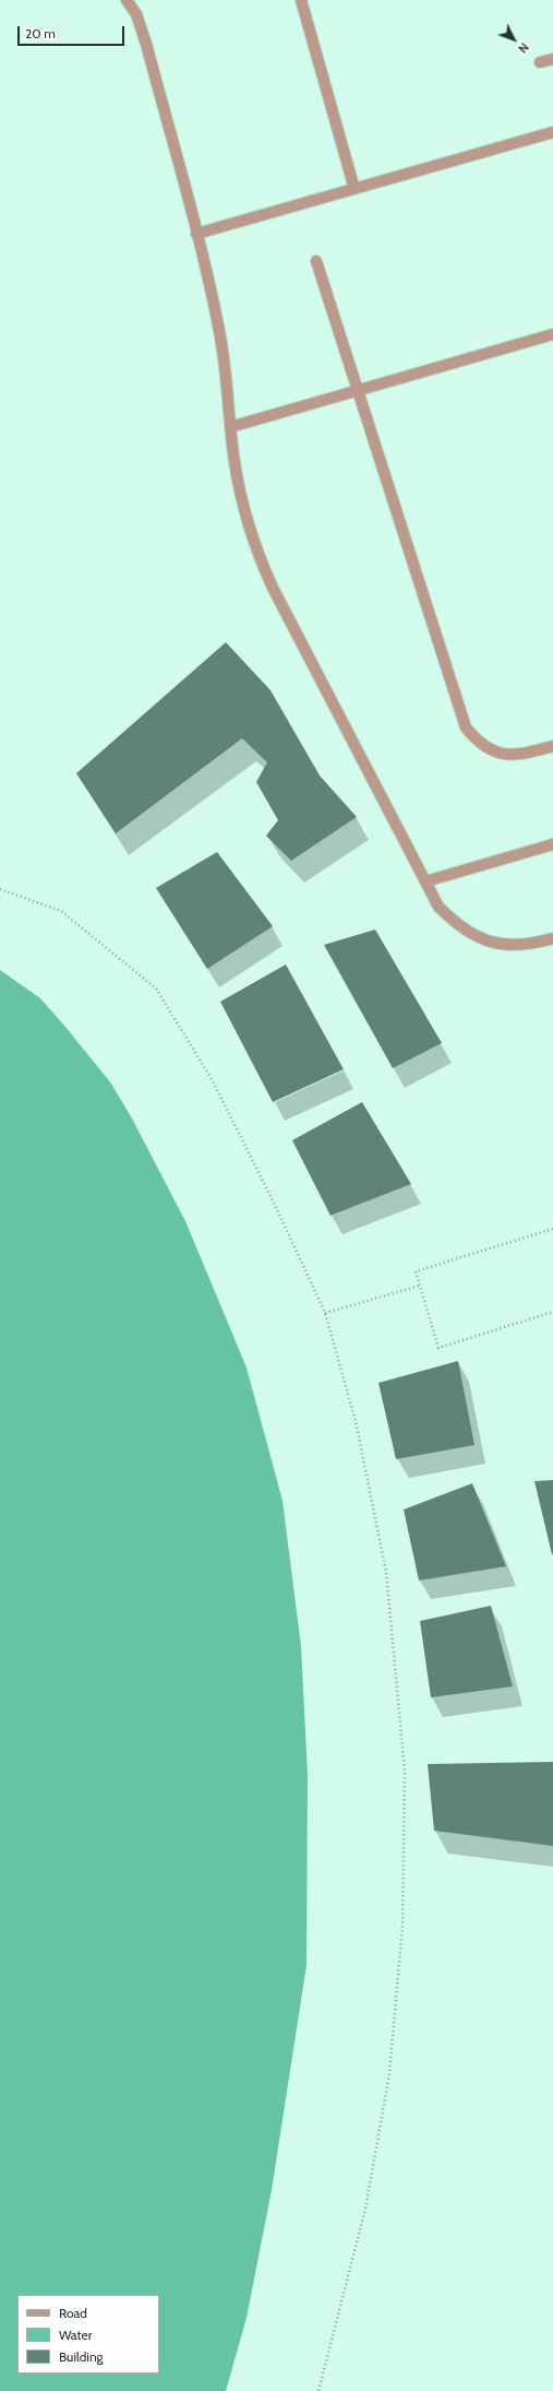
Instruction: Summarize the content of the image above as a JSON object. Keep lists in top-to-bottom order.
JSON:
{
  "legend": ["Road", "Water", "Building"],
  "scale_bar": "20 m",
  "north": "bottom right"
}
